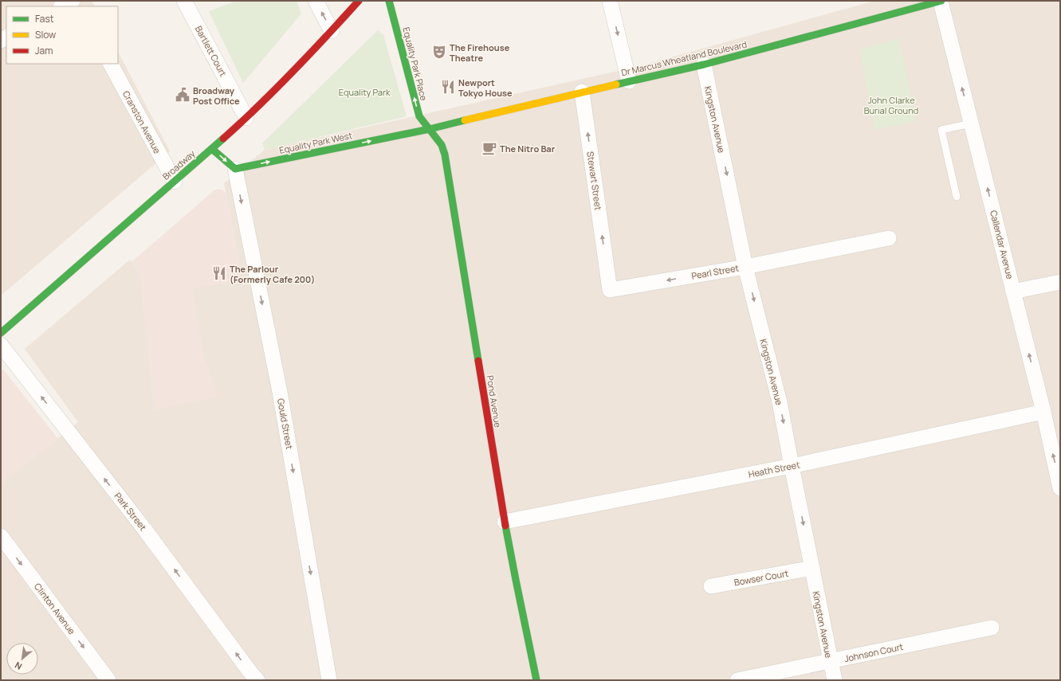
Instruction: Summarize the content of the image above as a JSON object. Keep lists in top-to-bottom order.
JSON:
{
  "streets": {
    "street": [
      "Bartlett Court",
      "Dr Marcus Wheatland Boulevard",
      "Equality Park Place",
      "Kingston Avenue",
      "Cranston Avenue",
      "Equality Park West",
      "Broadway",
      "Stewart Street",
      "Callendar Avenue",
      "Pearl Street",
      "Pond Avenue",
      "Gould Street",
      "Heath Street",
      "Park Street",
      "Bowser Court",
      "Clinton Avenue",
      "Johnson Court"
    ]
  },
  "crossings": [
    ["Bartlett Court", "Broadway"],
    ["Dr Marcus Wheatland Boulevard", "Equality Park Place"],
    ["Dr Marcus Wheatland Boulevard", "Kingston Avenue"],
    ["Dr Marcus Wheatland Boulevard", "Equality Park West"],
    ["Dr Marcus Wheatland Boulevard", "Stewart Street"],
    ["Dr Marcus Wheatland Boulevard", "Callendar Avenue"],
    ["Dr Marcus Wheatland Boulevard", "Pond Avenue"],
    ["Equality Park Place", "Equality Park West"],
    ["Equality Park Place", "Pond Avenue"],
    ["Kingston Avenue", "Pearl Street"],
    ["Kingston Avenue", "Heath Street"],
    ["Kingston Avenue", "Bowser Court"],
    ["Kingston Avenue", "Johnson Court"],
    ["Cranston Avenue", "Broadway"],
    ["Equality Park West", "Pond Avenue"],
    ["Equality Park West", "Gould Street"],
    ["Stewart Street", "Pearl Street"],
    ["Callendar Avenue", "Heath Street"],
    ["Pond Avenue", "Heath Street"]
  ],
  "one_way": [
    "Equality Park Place",
    "Kingston Avenue",
    "Equality Park West",
    "Stewart Street",
    "Callendar Avenue",
    "Pearl Street",
    "Gould Street",
    "Park Street",
    "Clinton Avenue"
  ],
  "parks": ["Equality Park", "John Clarke Burial Ground"],
  "places": {
    "theatre": ["The Firehouse Theatre"],
    "restaurant": ["Newport Tokyo House", "The Parlour (Formerly Cafe 200)"],
    "public building": ["Broadway Post Office"],
    "cafe": ["The Nitro Bar"]
  },
  "legend": ["Fast", "Slow", "Jam"],
  "north": "bottom left"
}
